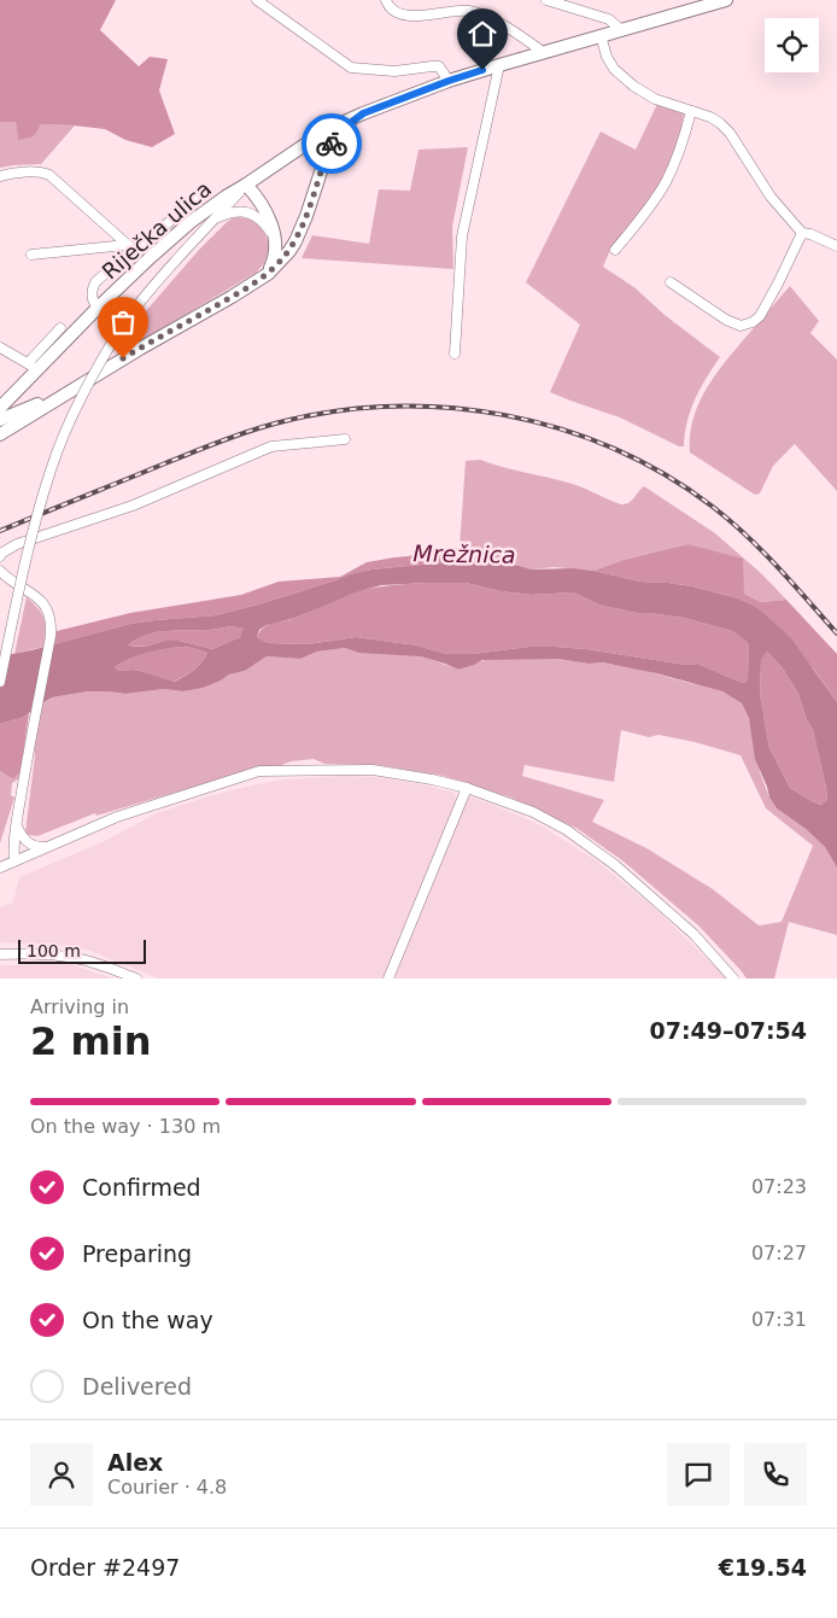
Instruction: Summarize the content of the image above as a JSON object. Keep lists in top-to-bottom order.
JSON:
{
  "streets": {
    "main road": ["Riječka ulica"]
  },
  "water": ["Mrežnica"],
  "scale_bar": "100 m",
  "page": {
    "scale": "100 m",
    "heading": ["2 min", "Arriving in", "07:49–07:54"],
    "panel": [
      "Alex",
      "Courier · 4.8",
      "Order #2497",
      "€19.54"
    ],
    "bar": "On the way · 130 m",
    "list": [
      ["Confirmed", "07:23"],
      ["Preparing", "07:27"],
      ["On the way", "07:31"],
      "Delivered"
    ]
  }
}
